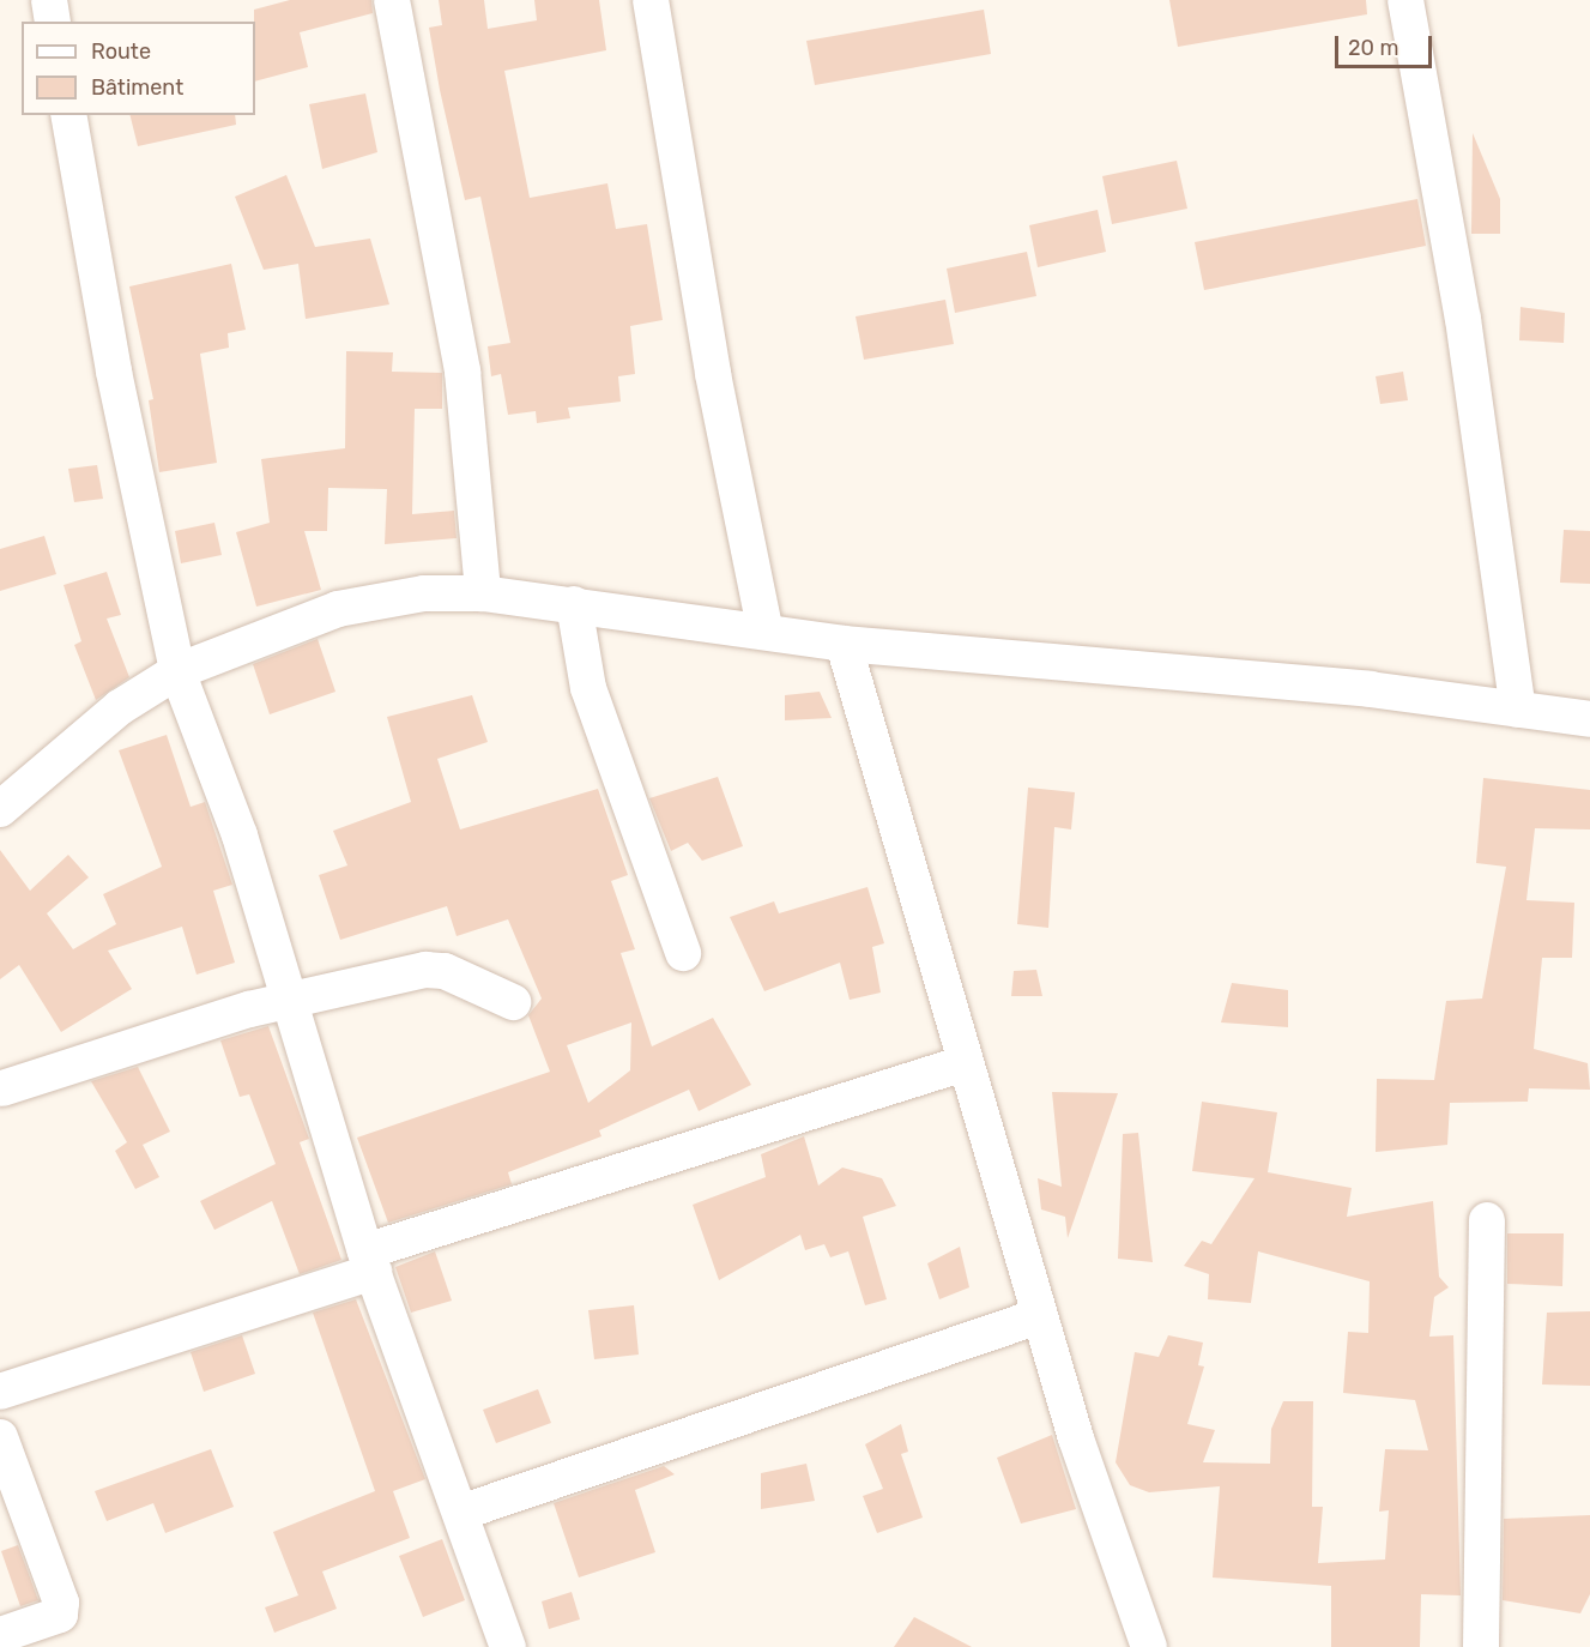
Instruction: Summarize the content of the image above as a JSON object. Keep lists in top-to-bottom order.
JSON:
{
  "legend": ["Route", "Bâtiment"],
  "scale_bar": "20 m"
}
